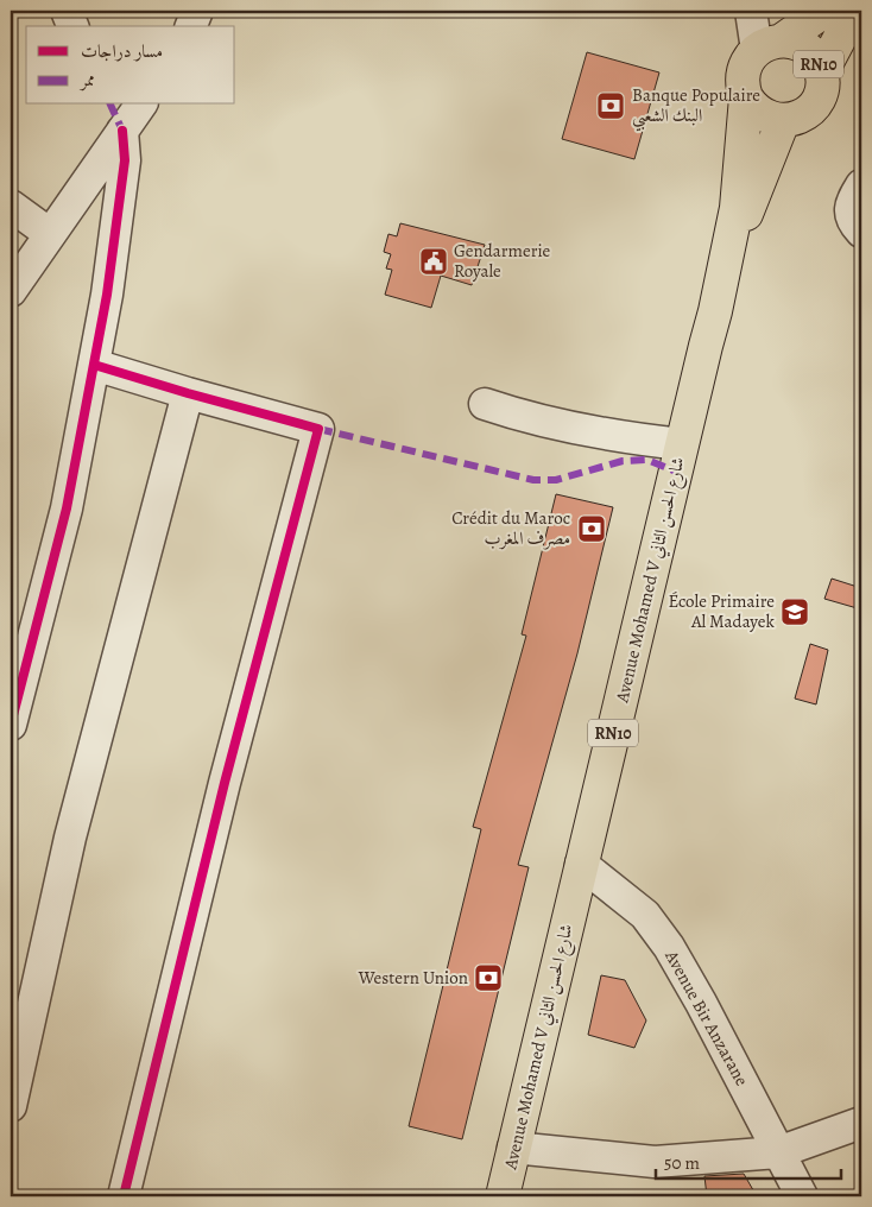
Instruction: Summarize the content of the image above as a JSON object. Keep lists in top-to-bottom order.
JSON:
{
  "streets": {
    "main road": ["RN10", "Avenue Mohamed V شارع الحسن الثاني"],
    "street": ["Avenue Bir Anzarane"]
  },
  "crossings": [
    ["RN10", "Avenue Mohamed V شارع الحسن الثاني"],
    ["Avenue Mohamed V شارع الحسن الثاني", "Avenue Bir Anzarane"]
  ],
  "places": {
    "bank": ["Banque Populaire البنك الشعبي", "Crédit du Maroc مصرف المغرب", "Western Union"],
    "public building": ["Gendarmerie Royale"],
    "school or university": ["École Primaire Al Madayek"]
  },
  "legend": ["مسار دراجات", "ممر"],
  "scale_bar": "50 m"
}
